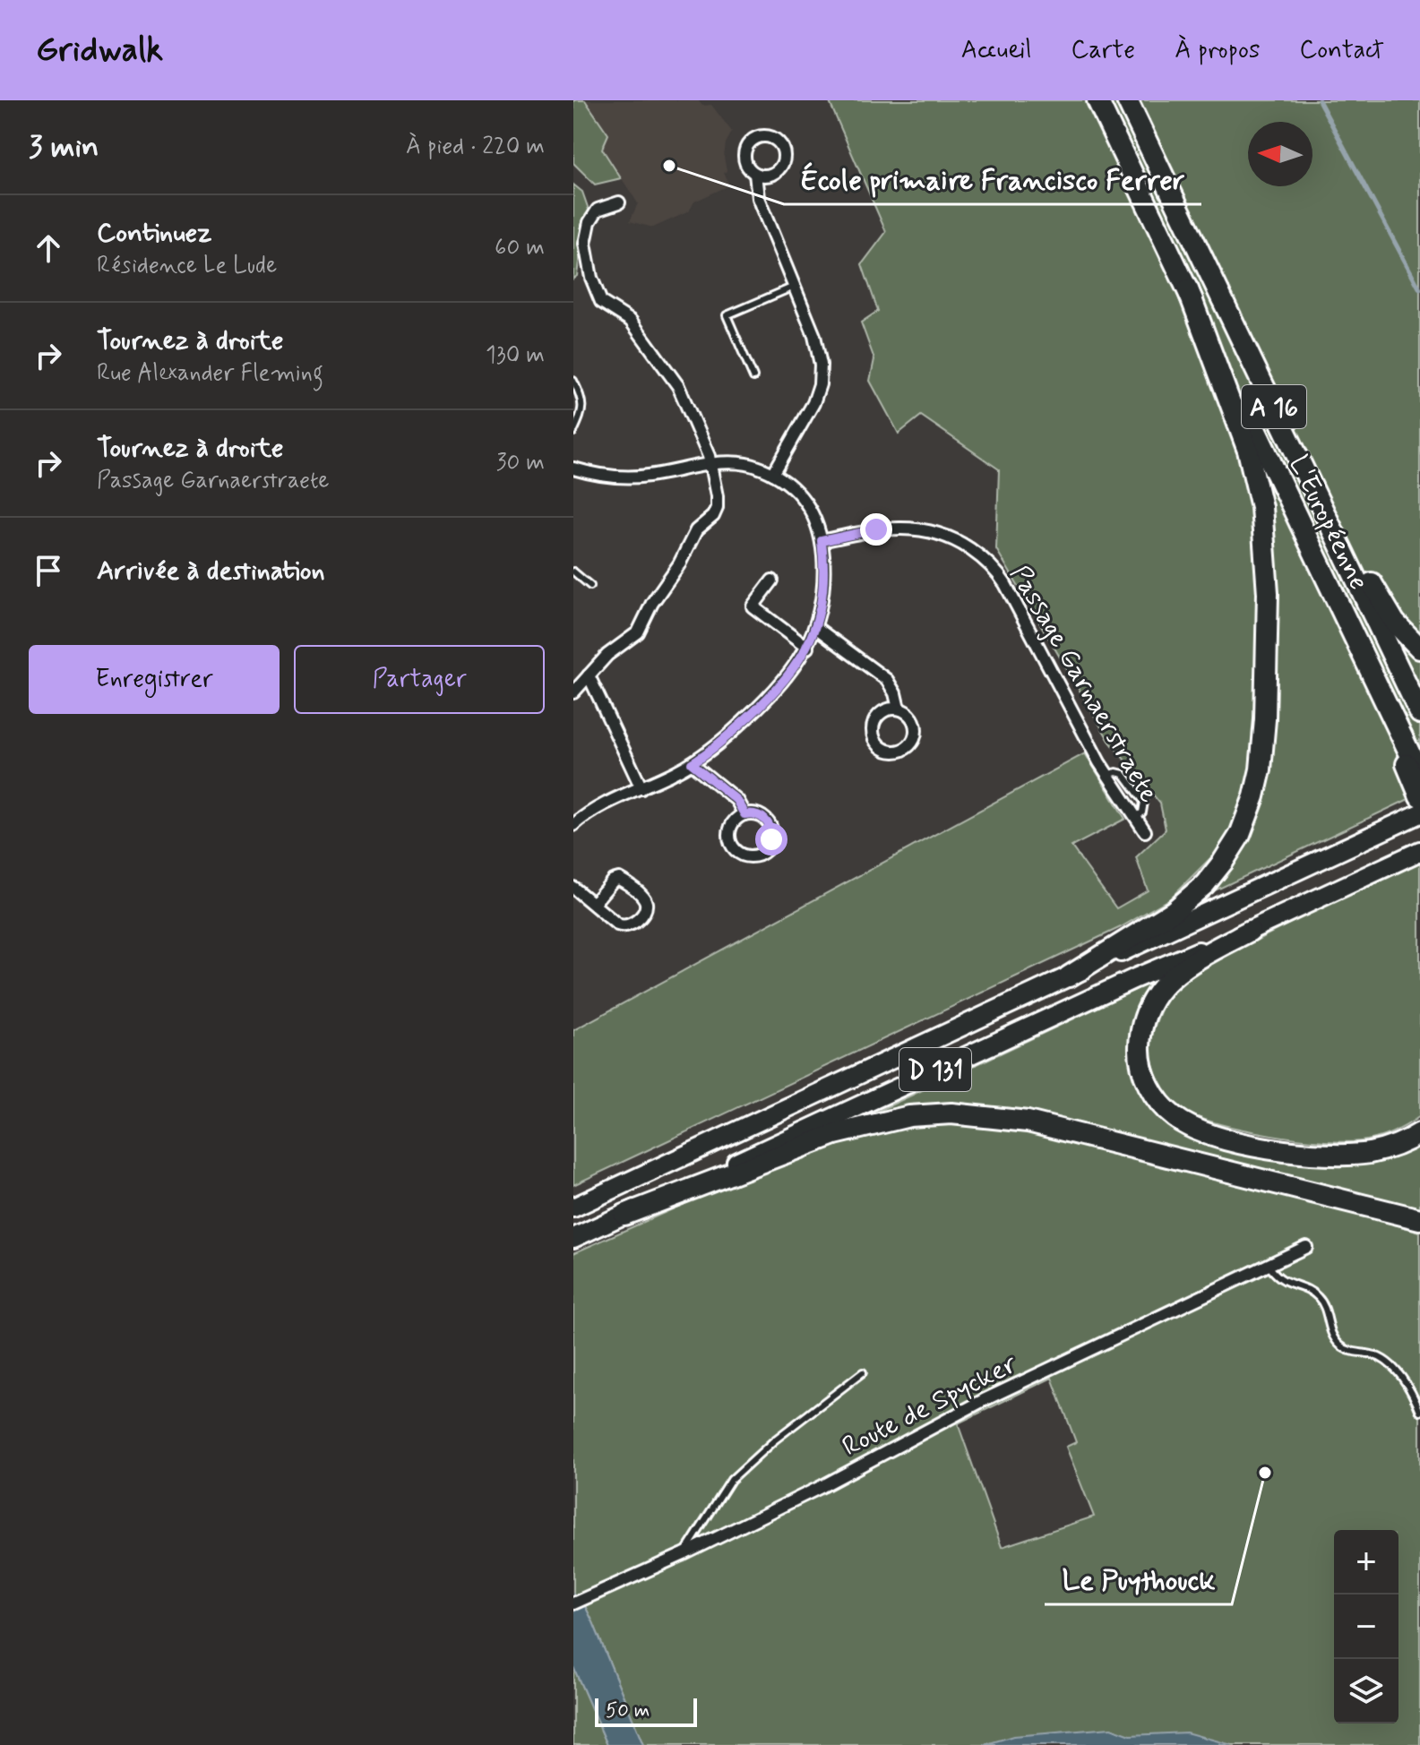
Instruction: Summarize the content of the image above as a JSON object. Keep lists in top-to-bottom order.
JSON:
{
  "streets": {
    "highway": ["A 16", "L'Européenne"],
    "main road": ["D 131"],
    "street": ["Passage Garnaerstraete", "Route de Spycker"]
  },
  "places": ["École primaire Francisco Ferrer", "Le Puythouck"],
  "scale_bar": "50 m",
  "north": "left",
  "page": {
    "header": "Gridwalk",
    "nav": [
      "Accueil",
      "Carte",
      "À propos",
      "Contact"
    ],
    "heading": ["3 min", "À pied · 220 m"],
    "list": [
      ["Continuez", "Résidence Le Lude", "60 m"],
      ["Tournez à droite", "Rue Alexander Fleming", "130 m"],
      ["Tournez à droite", "Passage Garnaerstraete", "30 m"],
      "Arrivée à destination"
    ],
    "buttons": ["Enregistrer", "Partager"],
    "map_buttons": ["+", "−"],
    "scale": "50 m"
  }
}
